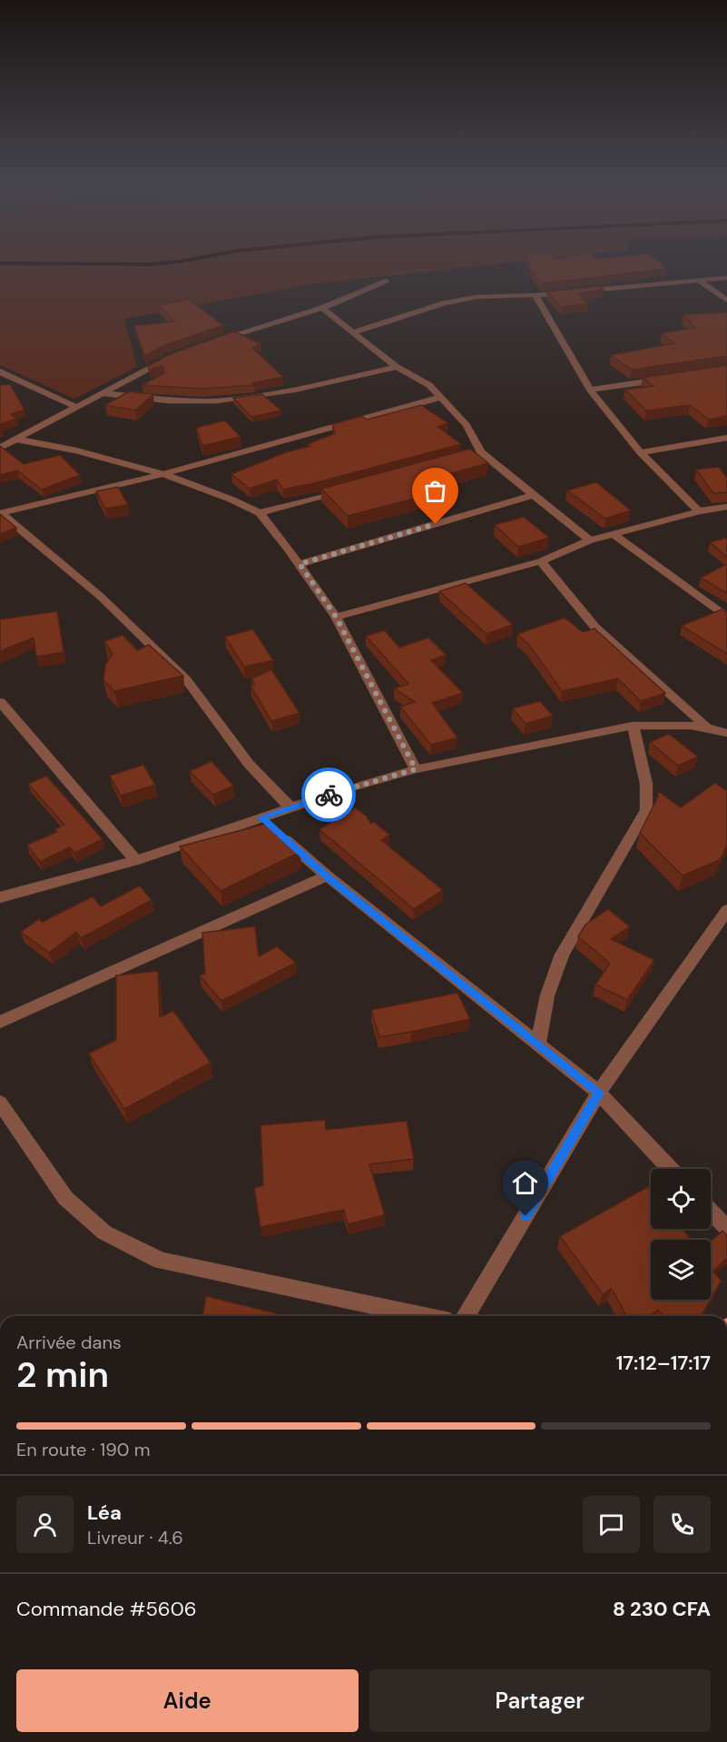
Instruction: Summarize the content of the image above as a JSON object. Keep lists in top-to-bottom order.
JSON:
{
  "page": {
    "heading": ["2 min", "Arrivée dans", "17:12–17:17"],
    "panel": [
      "Léa",
      "Livreur · 4.6",
      "Commande #5606",
      "8 230 CFA"
    ],
    "bar": "En route · 190 m",
    "buttons": ["Aide", "Partager"]
  }
}
